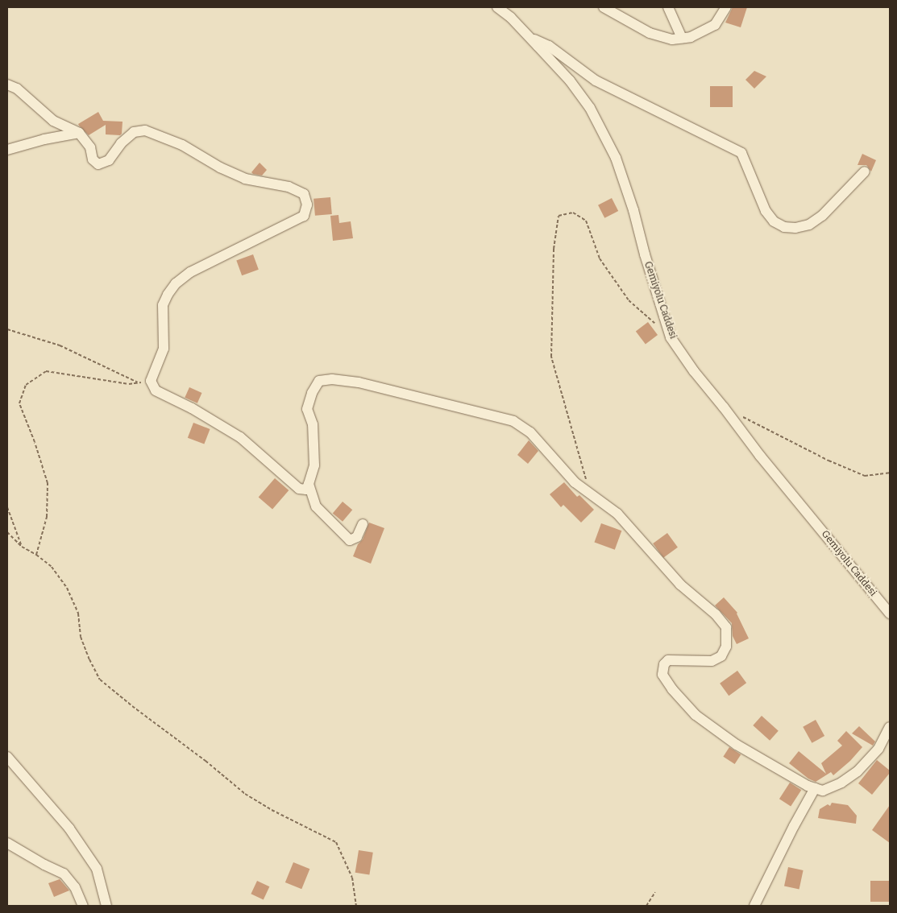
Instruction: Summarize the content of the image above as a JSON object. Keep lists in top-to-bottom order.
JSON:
{
  "streets": {
    "street": ["Gemiyolu Caddesi"]
  }
}
